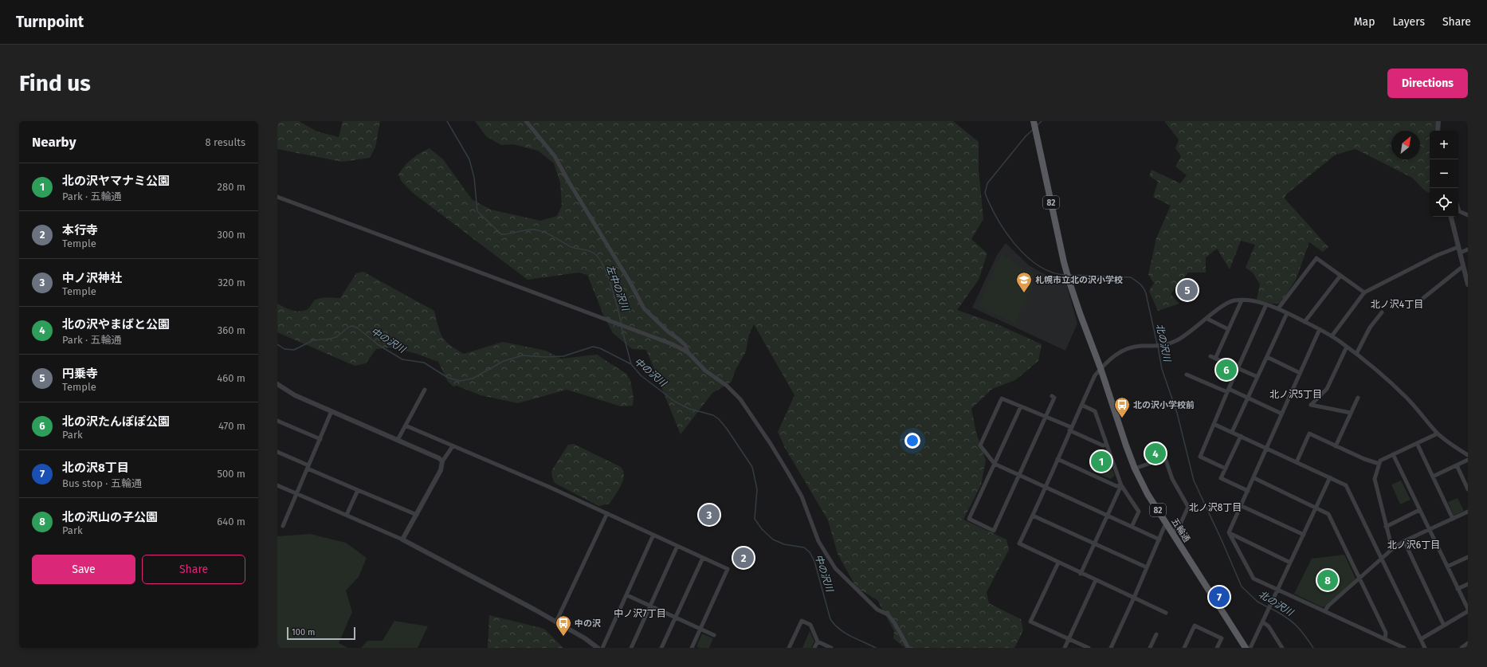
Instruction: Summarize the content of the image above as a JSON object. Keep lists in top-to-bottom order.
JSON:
{
  "streets": {
    "main road": ["82", "五輪通"]
  },
  "districts": [
    "北ノ沢4丁目",
    "北ノ沢5丁目",
    "北ノ沢8丁目",
    "北ノ沢6丁目",
    "中ノ沢7丁目"
  ],
  "water": ["左中の沢川", "中の沢川", "北の沢川"],
  "places": {
    "school or university": ["札幌市立北の沢小学校"],
    "bus stop": ["北の沢小学校前", "中の沢"]
  },
  "scale_bar": "100 m",
  "north": "top right",
  "page": {
    "header": "Turnpoint",
    "nav": ["Map", "Layers", "Share"],
    "buttons": [
      "Directions",
      ["Save", "Share"]
    ],
    "title": "Find us",
    "heading": ["Nearby", "8 results"],
    "map_buttons": ["+", "−"],
    "list": [
      {
        "mark": "1",
        "name": "北の沢ヤマナミ公園",
        "note": "Park · 五輪通",
        "value": "280 m"
      },
      {
        "mark": "2",
        "name": "本行寺",
        "note": "Temple",
        "value": "300 m"
      },
      {
        "mark": "3",
        "name": "中ノ沢神社",
        "note": "Temple",
        "value": "320 m"
      },
      {
        "mark": "4",
        "name": "北の沢やまばと公園",
        "note": "Park · 五輪通",
        "value": "360 m"
      },
      {
        "mark": "5",
        "name": "円乗寺",
        "note": "Temple",
        "value": "460 m"
      },
      {
        "mark": "6",
        "name": "北の沢たんぽぽ公園",
        "note": "Park",
        "value": "470 m"
      },
      {
        "mark": "7",
        "name": "北の沢8丁目",
        "note": "Bus stop · 五輪通",
        "value": "500 m"
      },
      {
        "mark": "8",
        "name": "北の沢山の子公園",
        "note": "Park",
        "value": "640 m"
      }
    ],
    "pins": [
      "5",
      "6",
      "4",
      "1",
      "3",
      "2",
      "8",
      "7"
    ],
    "scale": "100 m"
  }
}
